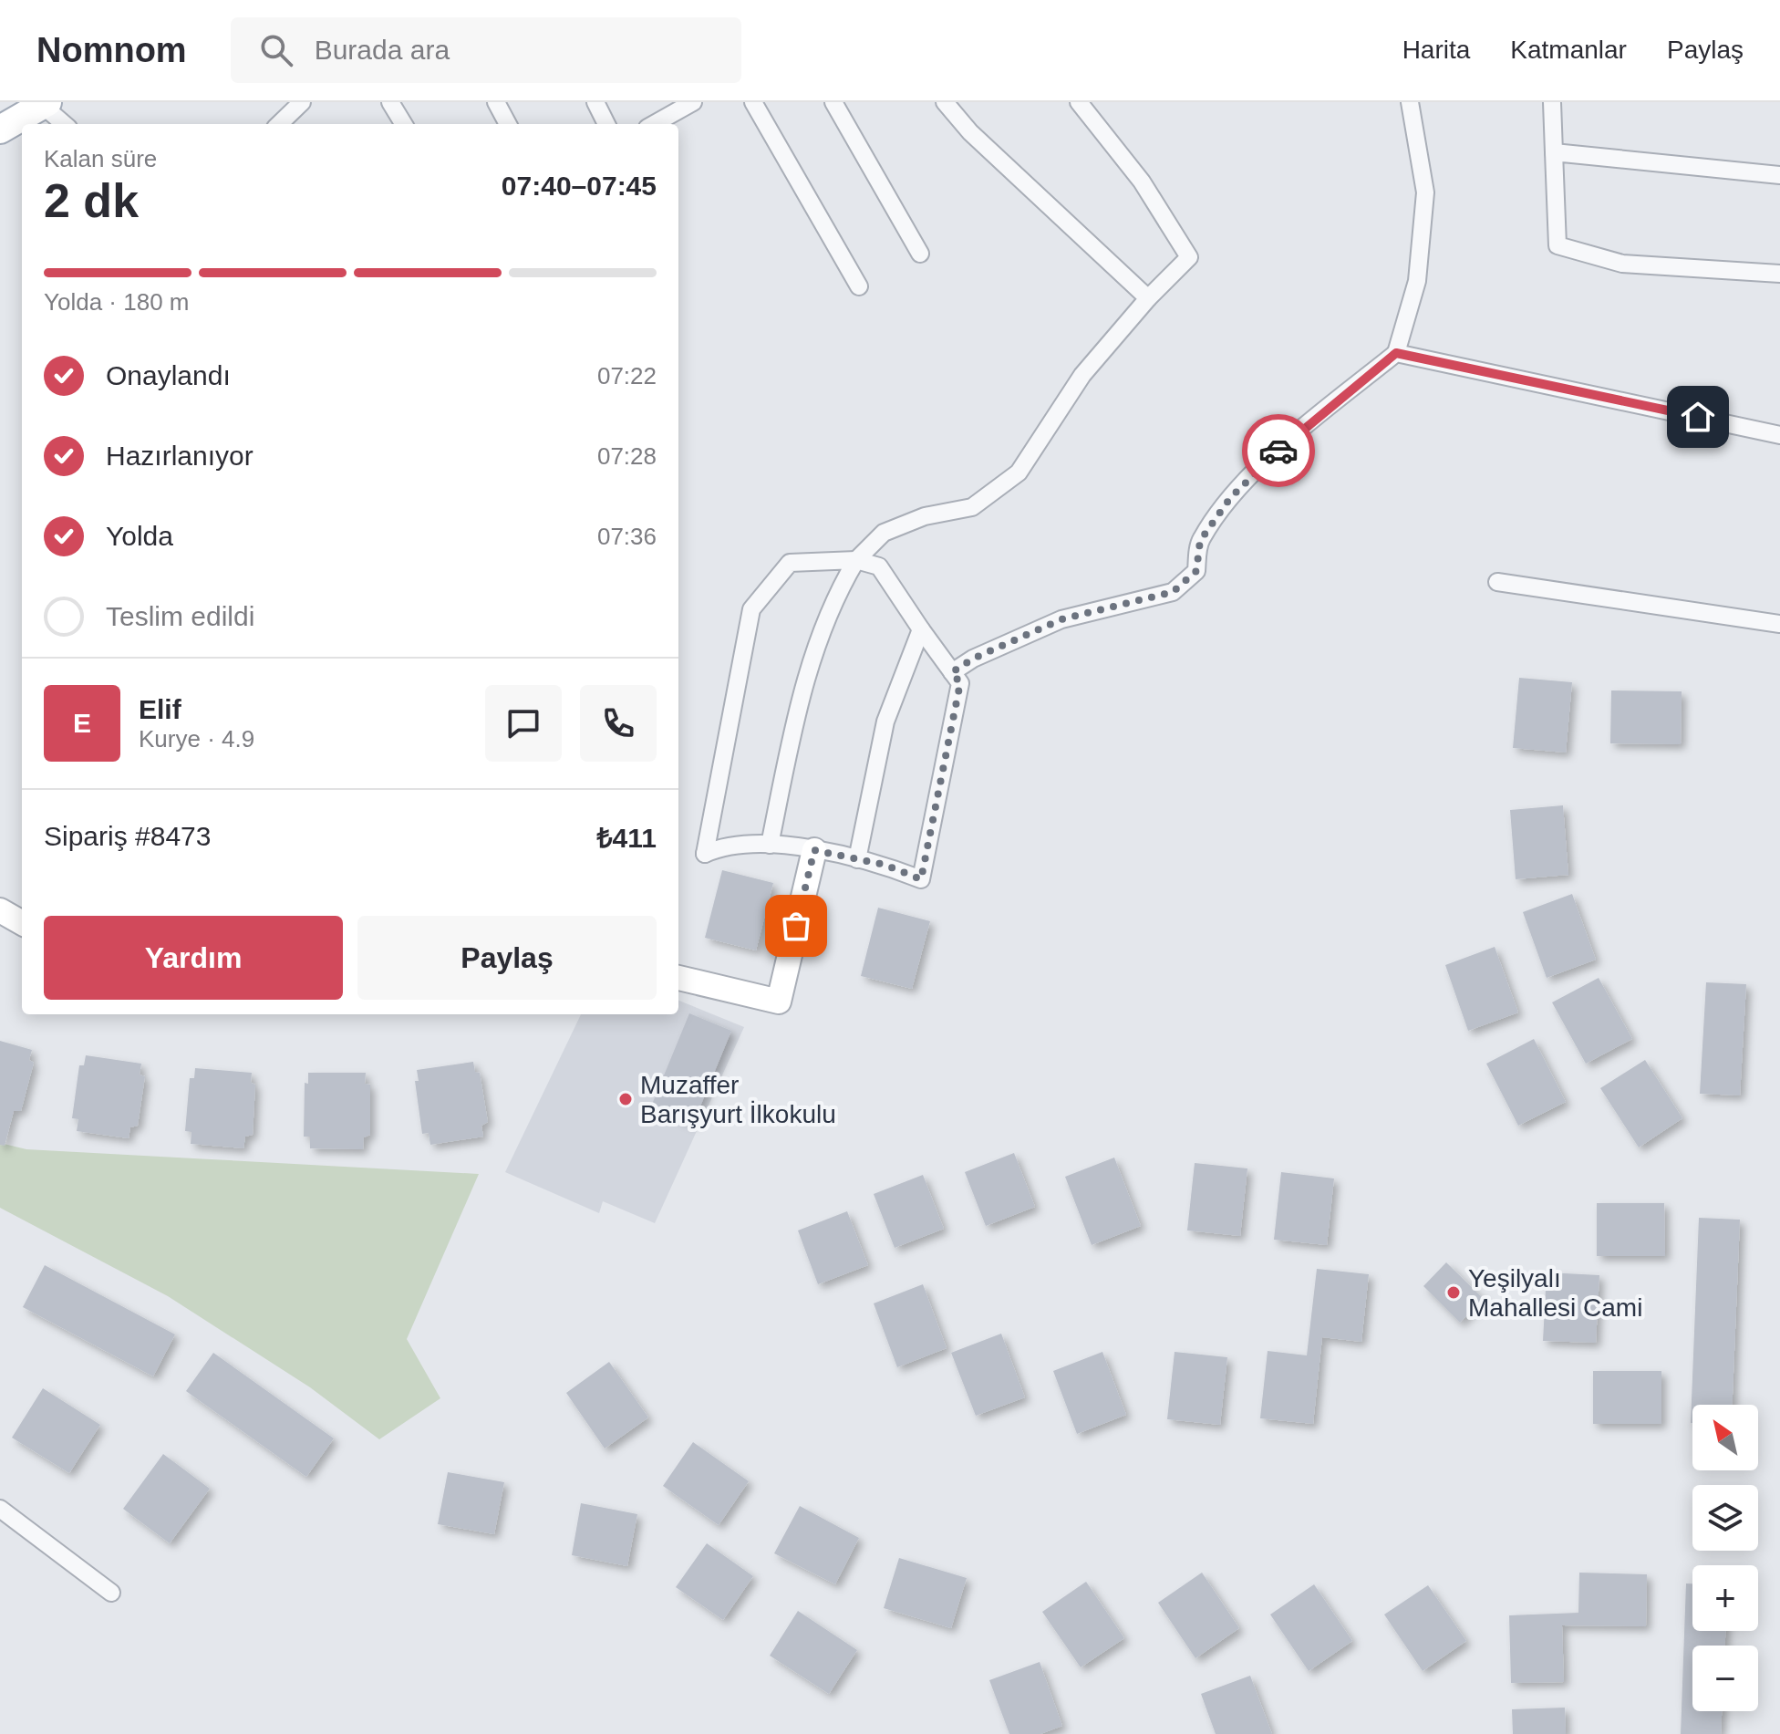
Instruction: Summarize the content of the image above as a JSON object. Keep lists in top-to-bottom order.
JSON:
{
  "places": ["Muzaffer Barışyurt İlkokulu", "Yeşilyalı Mahallesi Cami"],
  "north": "top left",
  "page": {
    "header": "Nomnom",
    "search": "Burada ara",
    "nav": ["Harita", "Katmanlar", "Paylaş"],
    "heading": ["2 dk", "Kalan süre", "07:40–07:45"],
    "panel": [
      "Elif",
      "Kurye · 4.9",
      "Sipariş #8473",
      "₺411"
    ],
    "bar": "Yolda · 180 m",
    "list": [
      ["Onaylandı", "07:22"],
      ["Hazırlanıyor", "07:28"],
      ["Yolda", "07:36"],
      "Teslim edildi"
    ],
    "round": "E",
    "buttons": ["Yardım", "Paylaş"],
    "map_buttons": ["+", "−"]
  }
}
